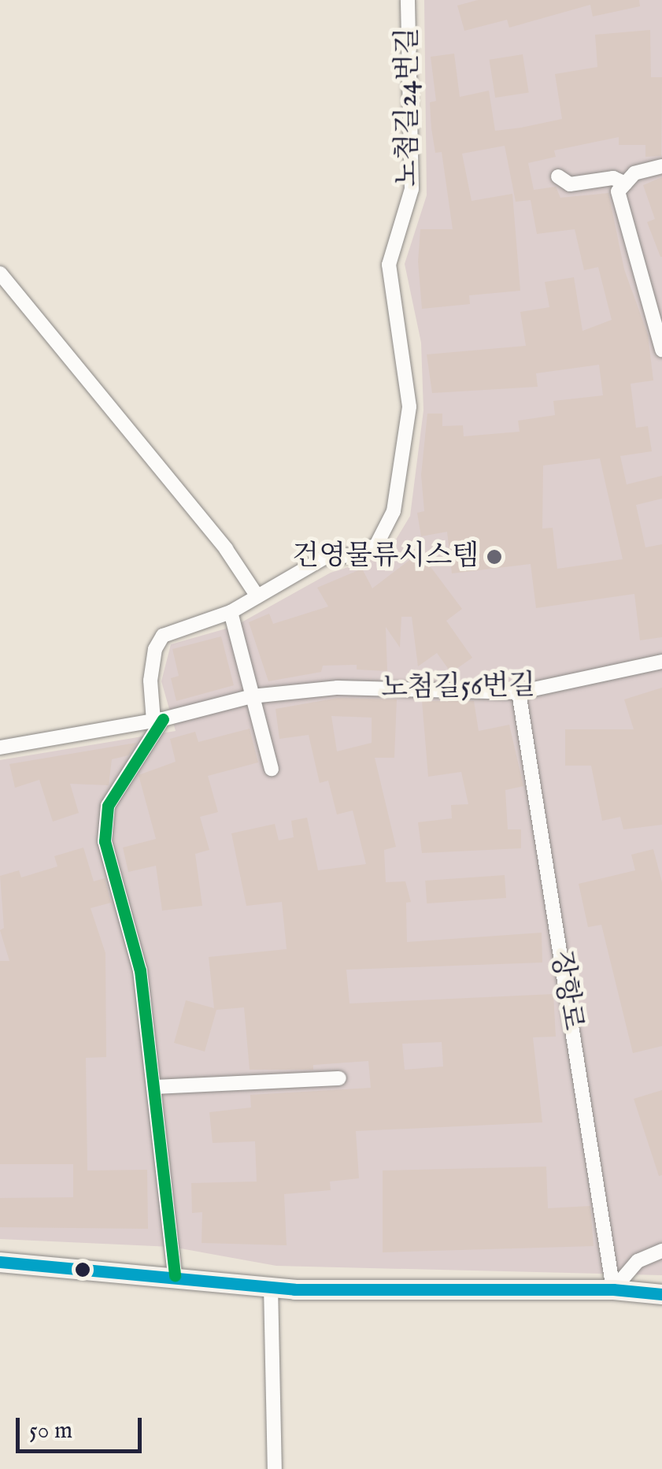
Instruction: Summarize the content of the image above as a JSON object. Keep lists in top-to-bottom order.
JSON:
{
  "streets": {
    "street": ["노첨길24번길", "노첨길56번길", "장항로"]
  },
  "crossings": [
    ["노첨길24번길", "노첨길56번길"],
    ["노첨길56번길", "장항로"]
  ],
  "places": ["건영물류시스템"],
  "scale_bar": "50 m"
}
